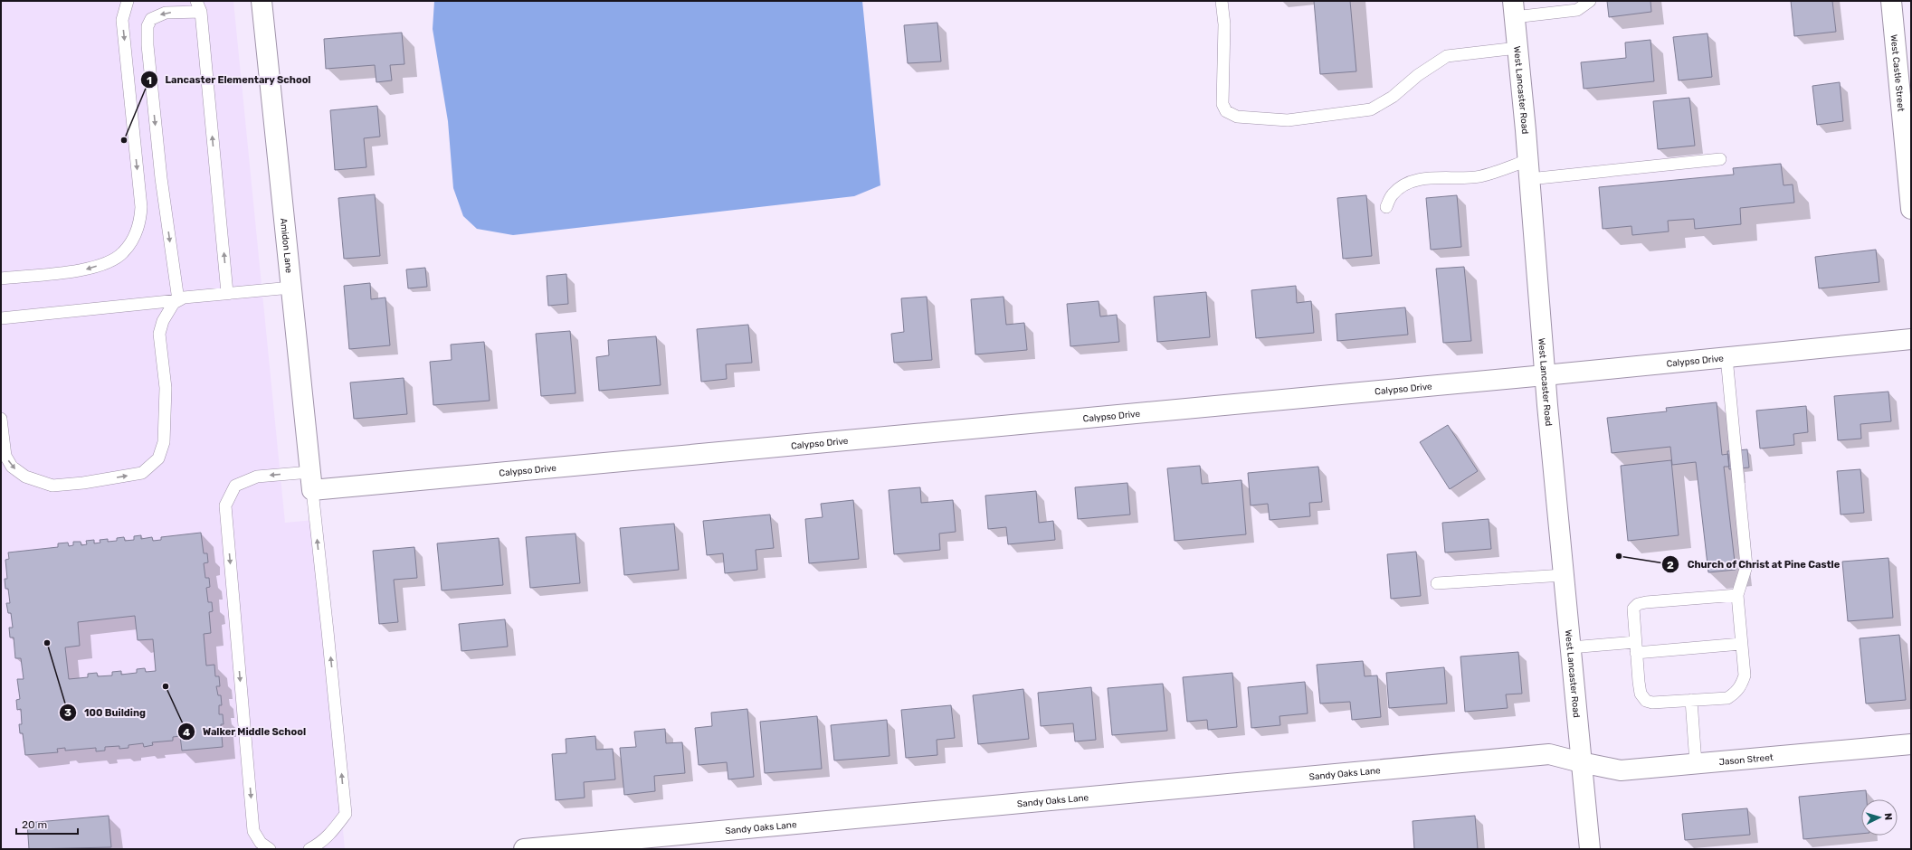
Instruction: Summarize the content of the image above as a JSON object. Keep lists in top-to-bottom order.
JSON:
{
  "streets": {
    "street": [
      "West Castle Street",
      "West Lancaster Road",
      "Amidon Lane",
      "Calypso Drive",
      "Jason Street",
      "Sandy Oaks Lane"
    ]
  },
  "crossings": [
    ["West Lancaster Road", "Calypso Drive"],
    ["West Lancaster Road", "Jason Street"],
    ["West Lancaster Road", "Sandy Oaks Lane"],
    ["Amidon Lane", "Calypso Drive"],
    ["Jason Street", "Sandy Oaks Lane"]
  ],
  "places": [
    "Lancaster Elementary School",
    "Church of Christ at Pine Castle",
    "100 Building",
    "Walker Middle School"
  ],
  "scale_bar": "20 m",
  "north": "right"
}
